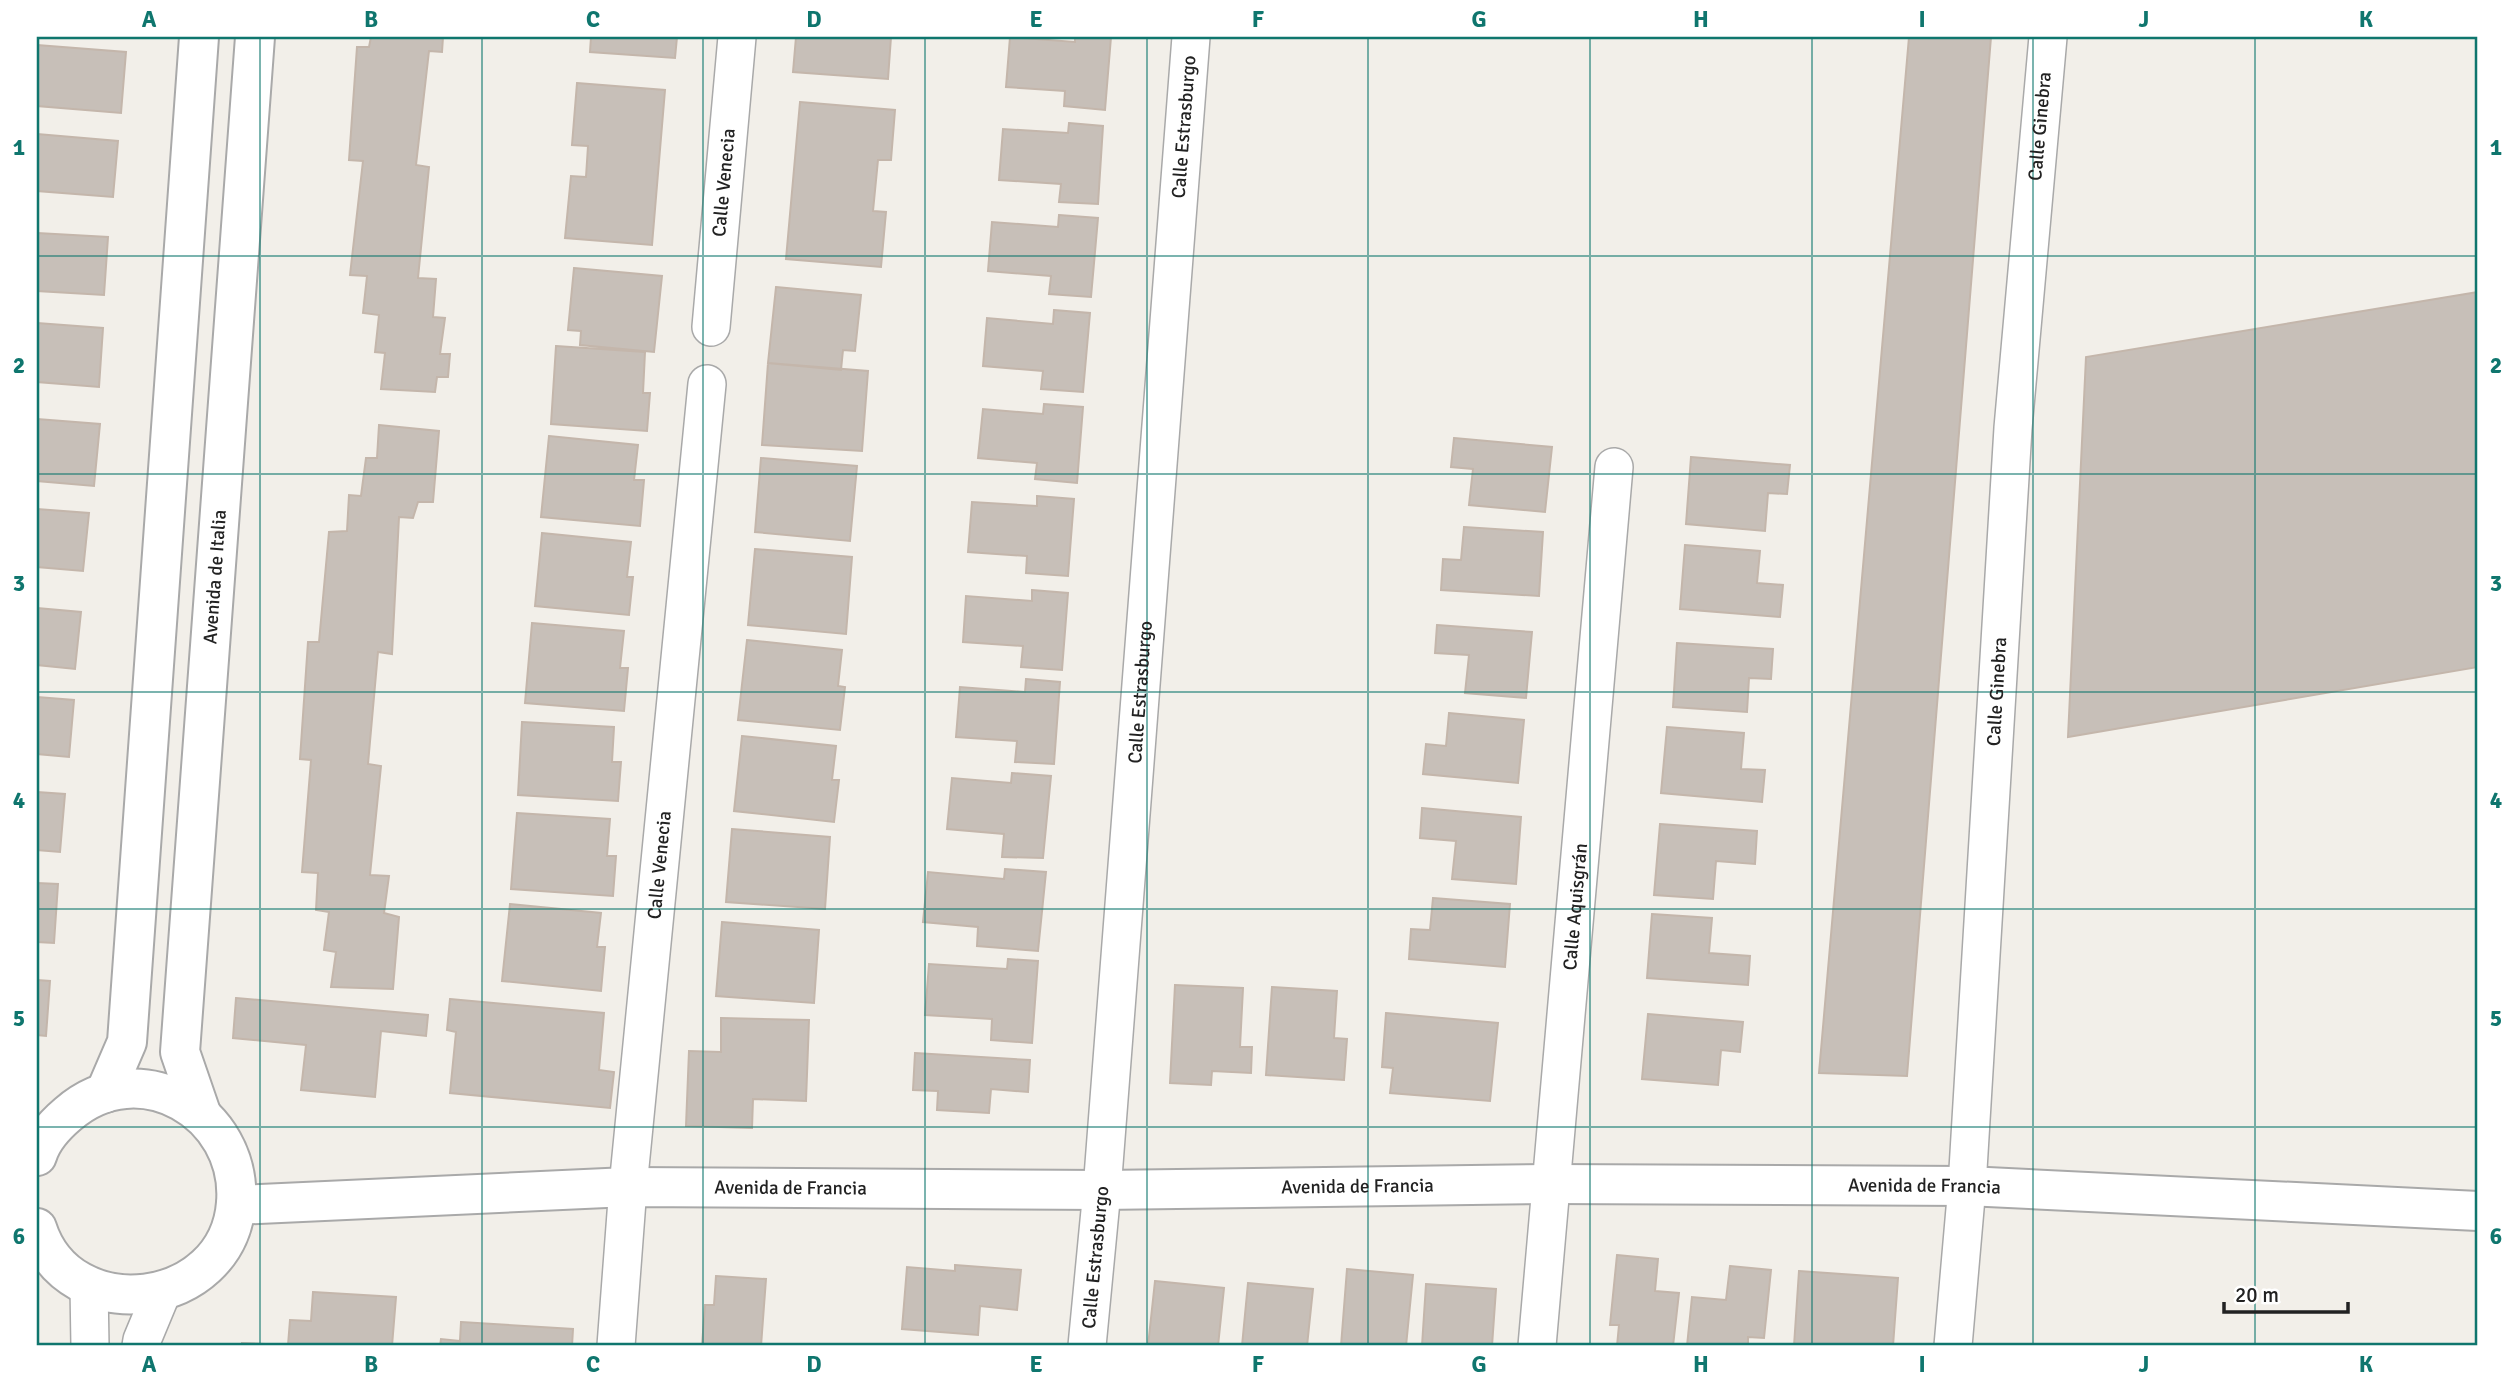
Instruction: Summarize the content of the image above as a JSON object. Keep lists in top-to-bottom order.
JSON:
{
  "streets": {
    "street": [
      "Calle Estrasburgo",
      "Calle Ginebra",
      "Calle Venecia",
      "Avenida de Italia",
      "Calle Aquisgrán",
      "Avenida de Francia"
    ]
  },
  "crossings": [
    ["Calle Estrasburgo", "Avenida de Francia"],
    ["Calle Ginebra", "Avenida de Francia"],
    ["Calle Venecia", "Avenida de Francia"],
    ["Calle Aquisgrán", "Avenida de Francia"]
  ],
  "scale_bar": "20 m",
  "grid": {
    "columns": [
      "A",
      "B",
      "C",
      "D",
      "E",
      "F",
      "G",
      "H",
      "I",
      "J",
      "K"
    ],
    "rows": [
      "1",
      "2",
      "3",
      "4",
      "5",
      "6"
    ]
  }
}
